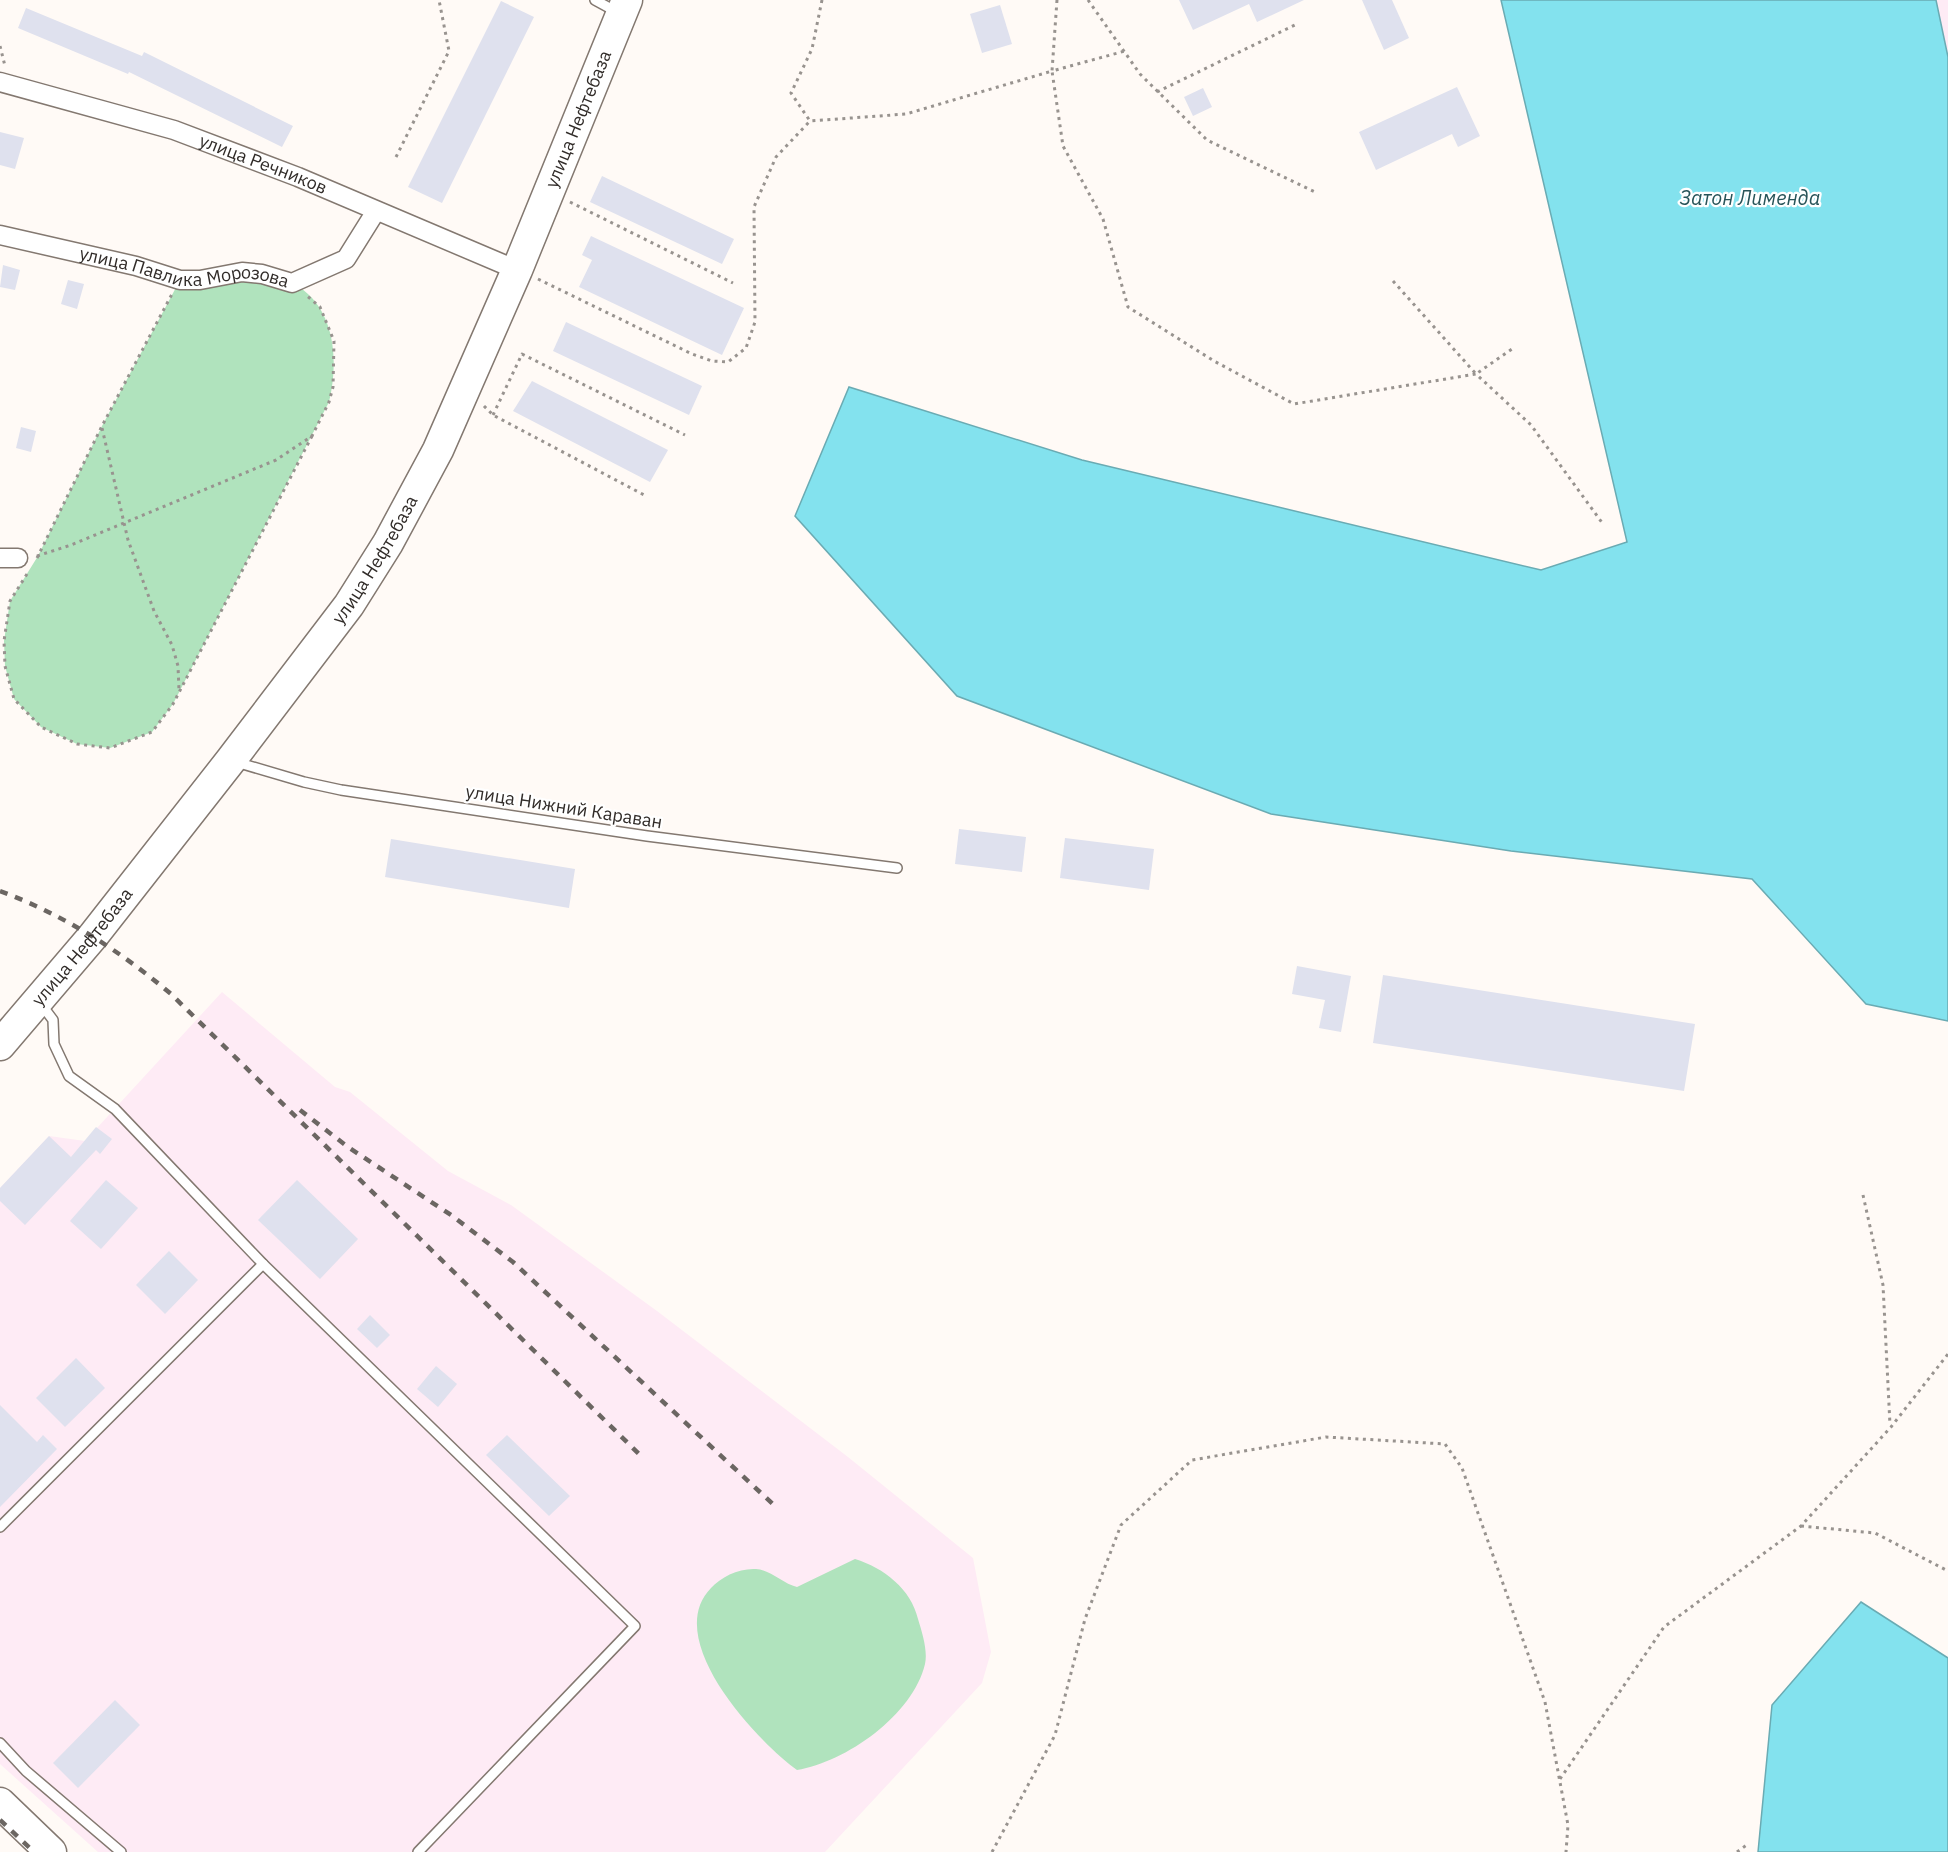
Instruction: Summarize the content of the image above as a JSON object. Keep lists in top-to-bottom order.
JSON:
{
  "streets": {
    "main road": ["улица Нефтебаза"],
    "street": ["улица Речников", "улица Павлика Морозова"],
    "lane": ["улица Нижний Караван"]
  },
  "crossings": [
    ["улица Нефтебаза", "улица Речников"],
    ["улица Нефтебаза", "улица Нижний Караван"],
    ["улица Речников", "улица Павлика Морозова"]
  ],
  "water": ["Затон Лименда"]
}
